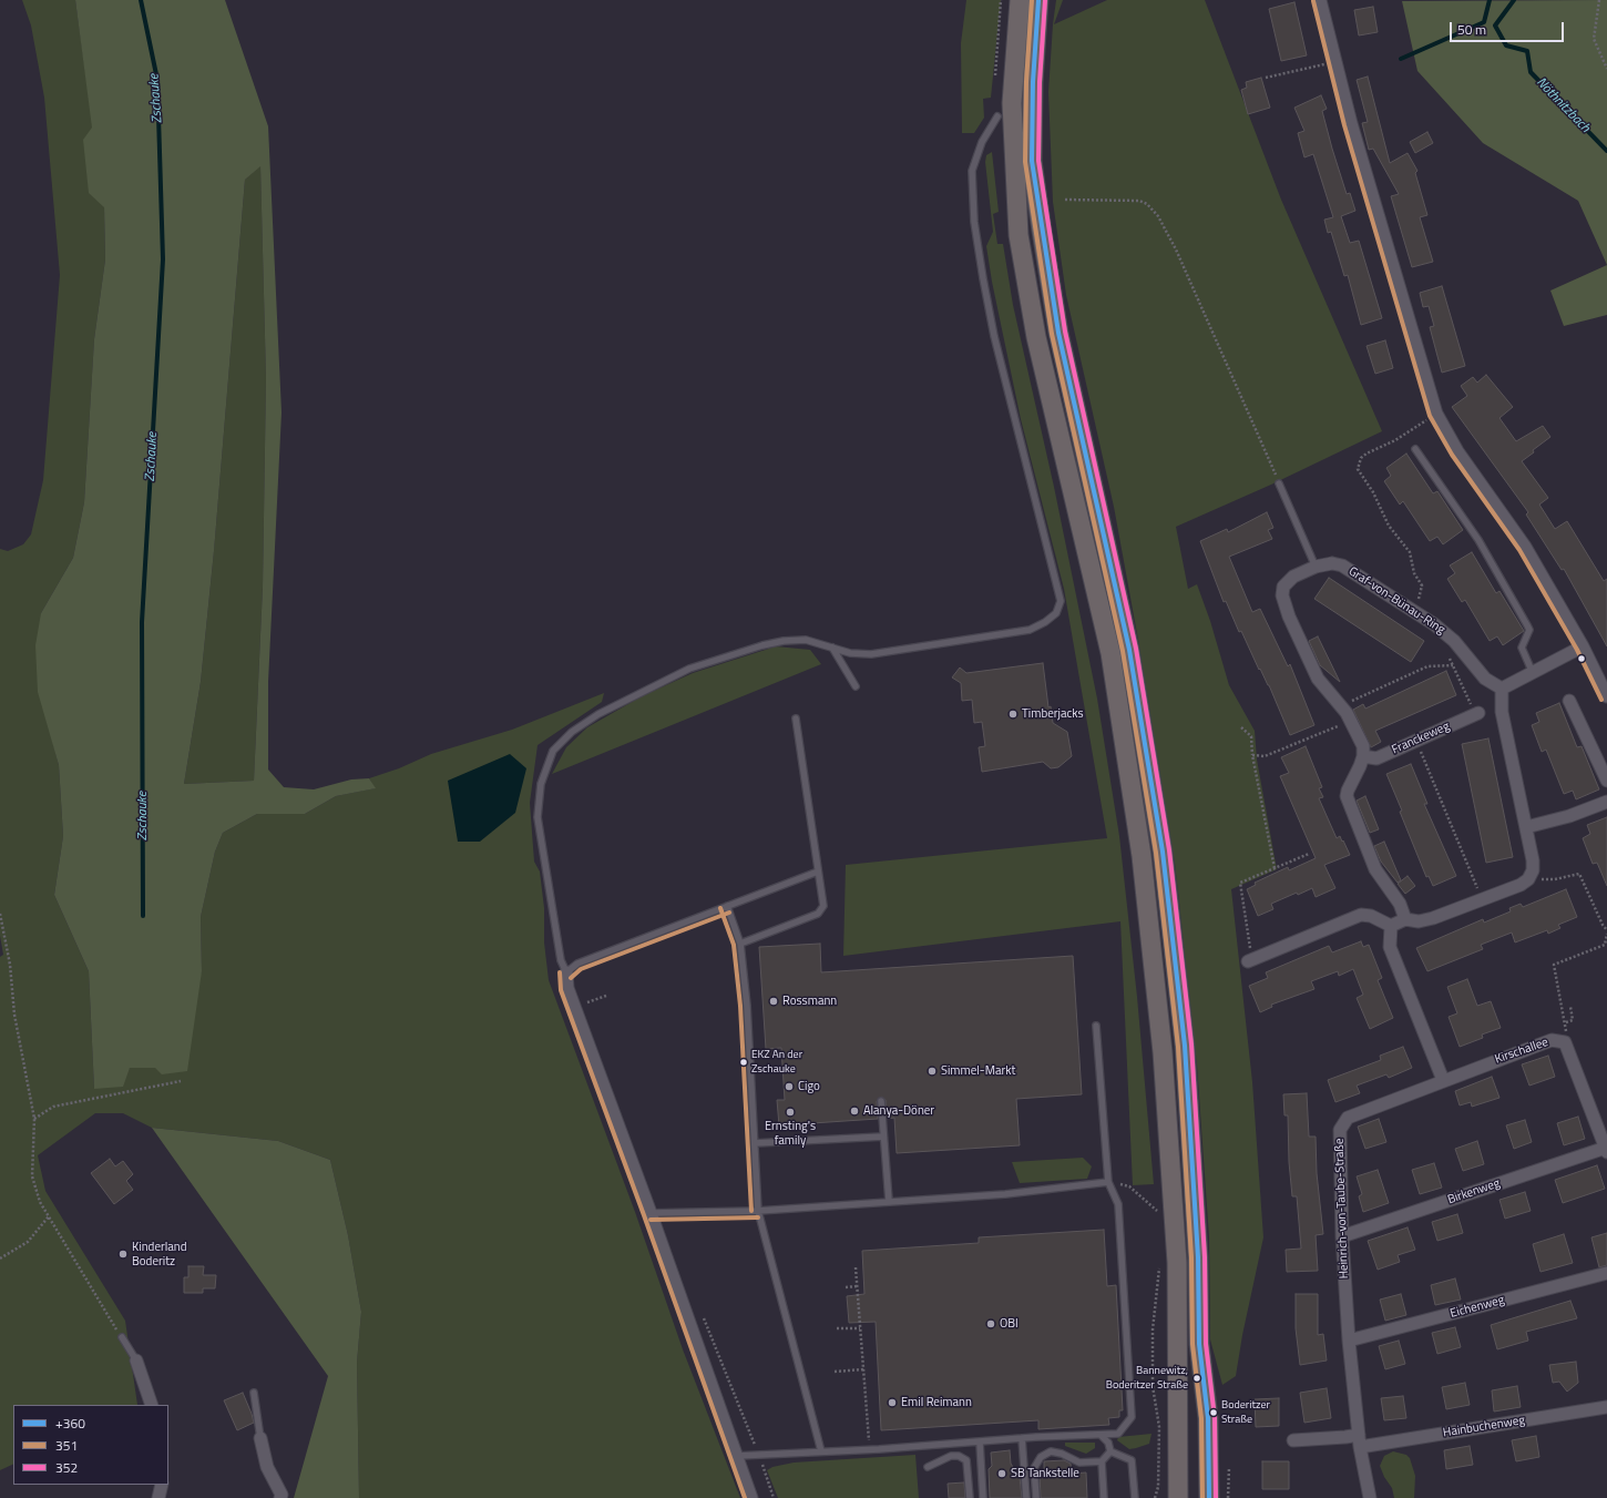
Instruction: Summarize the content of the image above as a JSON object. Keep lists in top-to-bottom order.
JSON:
{
  "streets": {
    "street": [
      "Graf-von-Bünau-Ring",
      "Franckeweg",
      "Kirschallee",
      "Birkenweg",
      "Heinrich-von-Taube-Straße",
      "Eichenweg",
      "Hainbuchenweg"
    ]
  },
  "crossings": [
    ["Graf-von-Bünau-Ring", "Franckeweg"],
    ["Kirschallee", "Birkenweg"],
    ["Kirschallee", "Heinrich-von-Taube-Straße"],
    ["Birkenweg", "Heinrich-von-Taube-Straße"],
    ["Heinrich-von-Taube-Straße", "Eichenweg"],
    ["Heinrich-von-Taube-Straße", "Hainbuchenweg"]
  ],
  "water": ["Zschauke", "Nöthnitzbach"],
  "places": [
    "Timberjacks",
    "Rossmann",
    "EKZ An der Zschauke",
    "Simmel-Markt",
    "Cigo",
    "Alanya-Döner",
    "Ernsting's family",
    "Kinderland Boderitz",
    "OBI",
    "Bannewitz, Boderitzer Straße",
    "Emil Reimann",
    "Boderitzer Straße",
    "SB Tankstelle"
  ],
  "lines": ["transit line +360", "transit line 351", "transit line 352"],
  "legend": ["+360", "351", "352"],
  "scale_bar": "50 m"
}
